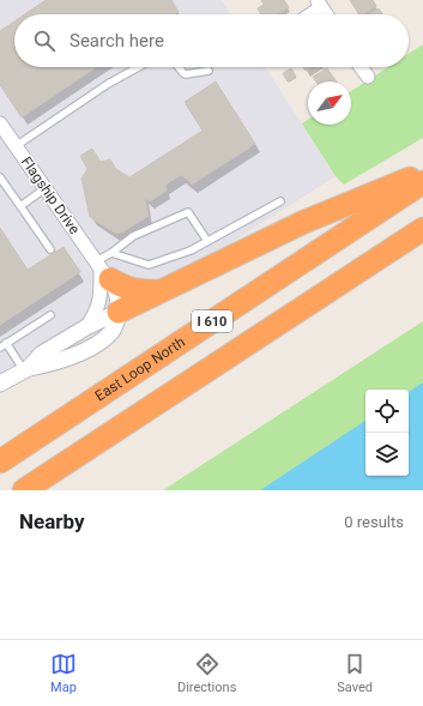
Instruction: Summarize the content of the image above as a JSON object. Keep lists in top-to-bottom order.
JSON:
{
  "streets": {
    "highway": ["I 610", "East Loop North"],
    "street": ["Flagship Drive"]
  },
  "north": "top right",
  "page": {
    "search": "Search here",
    "heading": ["Nearby", "0 results"],
    "nav": ["Map", "Directions", "Saved"]
  }
}
